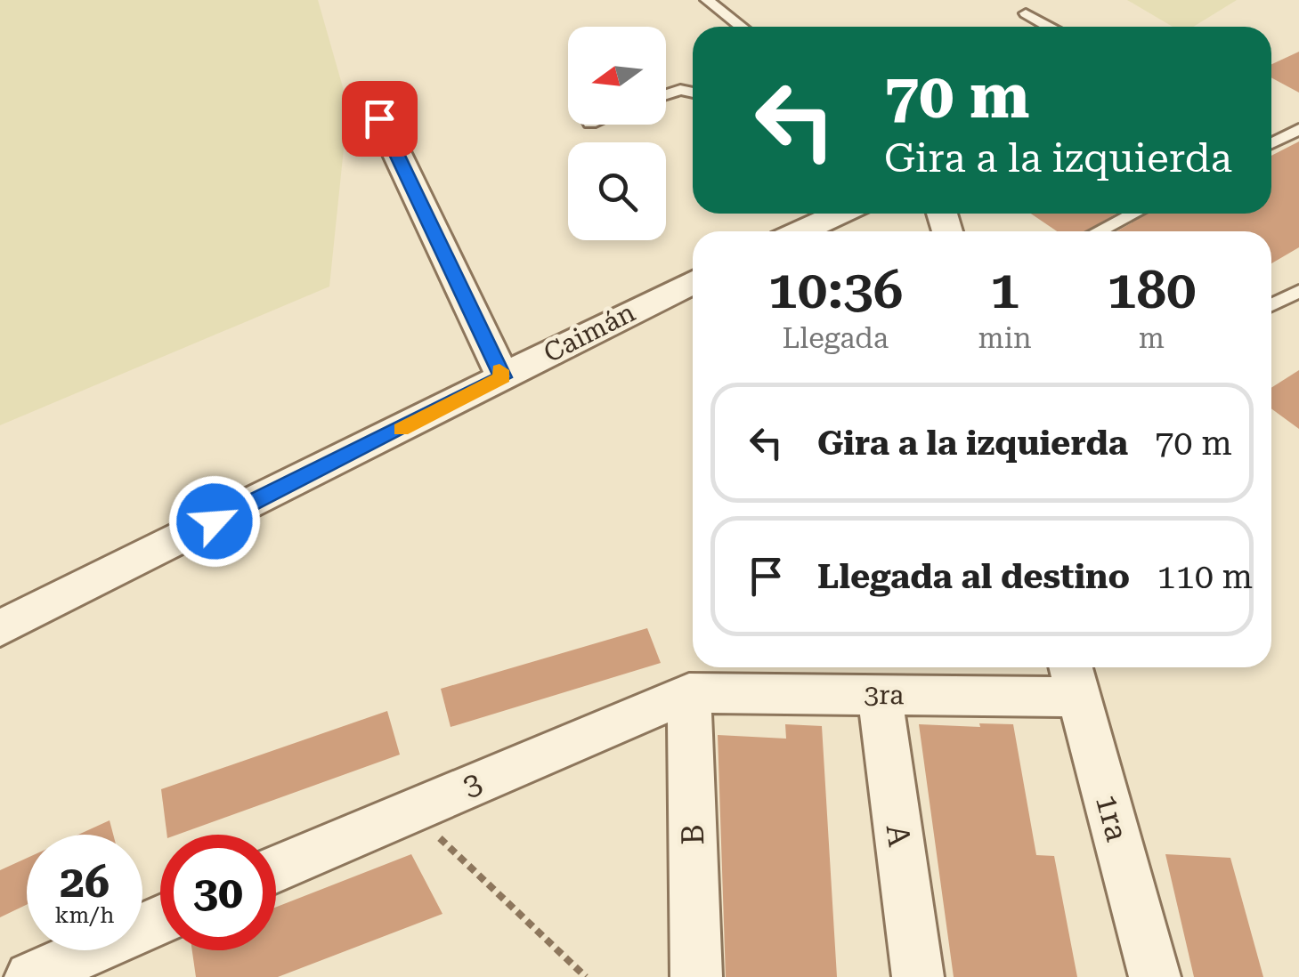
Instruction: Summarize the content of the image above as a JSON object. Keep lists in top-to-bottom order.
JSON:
{
  "streets": {
    "street": [
      "Caimán",
      "3ra",
      "3",
      "1ra",
      "B",
      "A"
    ]
  },
  "crossings": [
    ["3ra", "3"],
    ["3ra", "1ra"],
    ["3ra", "B"],
    ["3ra", "A"],
    ["3", "B"]
  ],
  "north": "left",
  "page": {
    "turn": ["70 m", "Gira a la izquierda"],
    "eta": [
      "10:36",
      "Llegada",
      "1",
      "min",
      "180",
      "m"
    ],
    "list": [
      {
        "name": "Gira a la izquierda",
        "value": "70 m"
      },
      {
        "name": "Llegada al destino",
        "value": "110 m"
      }
    ],
    "speed": "26 km/h",
    "limit": "30"
  }
}
